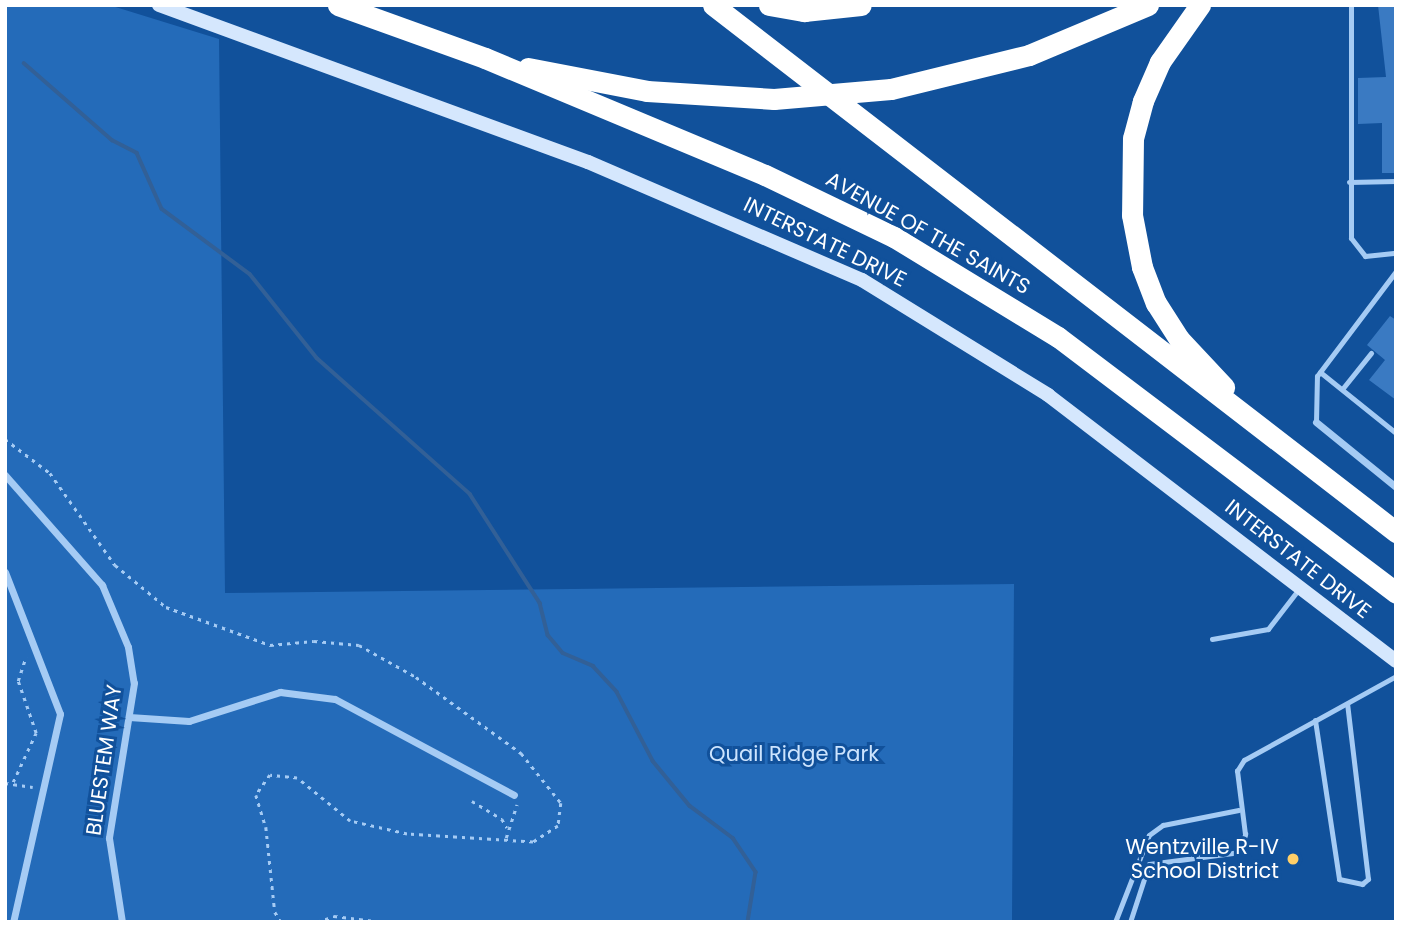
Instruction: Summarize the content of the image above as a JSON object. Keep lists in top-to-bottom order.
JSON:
{
  "streets": {
    "highway": ["AVENUE OF THE SAINTS"],
    "main road": ["INTERSTATE DRIVE"],
    "street": ["BLUESTEM WAY"]
  },
  "parks": ["Quail Ridge Park"],
  "places": ["Wentzville R-IV School District"]
}
